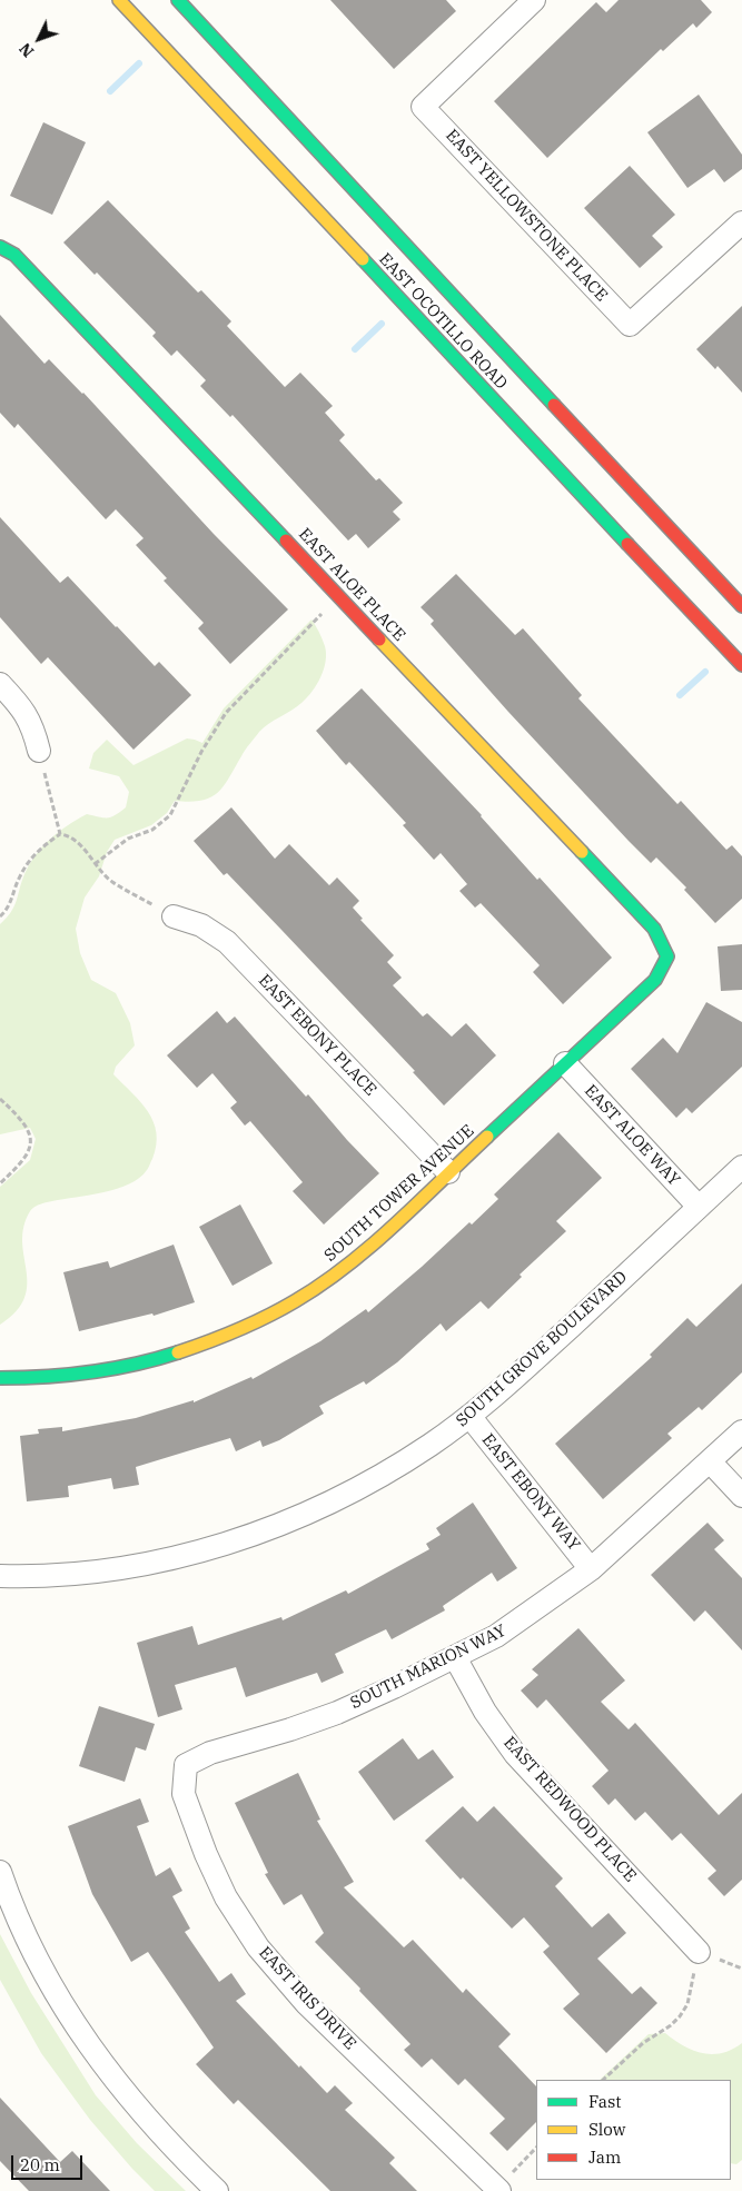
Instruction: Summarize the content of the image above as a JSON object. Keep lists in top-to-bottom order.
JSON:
{
  "streets": {
    "street": [
      "EAST YELLOWSTONE PLACE",
      "EAST OCOTILLO ROAD",
      "EAST ALOE PLACE",
      "EAST EBONY PLACE",
      "EAST ALOE WAY",
      "SOUTH TOWER AVENUE",
      "SOUTH GROVE BOULEVARD",
      "EAST EBONY WAY",
      "SOUTH MARION WAY",
      "EAST REDWOOD PLACE",
      "EAST IRIS DRIVE"
    ]
  },
  "crossings": [
    ["EAST ALOE PLACE", "SOUTH TOWER AVENUE"],
    ["EAST EBONY PLACE", "SOUTH TOWER AVENUE"],
    ["EAST ALOE WAY", "SOUTH TOWER AVENUE"],
    ["EAST ALOE WAY", "SOUTH GROVE BOULEVARD"],
    ["SOUTH GROVE BOULEVARD", "EAST EBONY WAY"],
    ["EAST EBONY WAY", "SOUTH MARION WAY"],
    ["SOUTH MARION WAY", "EAST REDWOOD PLACE"],
    ["SOUTH MARION WAY", "EAST IRIS DRIVE"]
  ],
  "legend": ["Fast", "Slow", "Jam"],
  "scale_bar": "20 m",
  "north": "bottom left"
}
